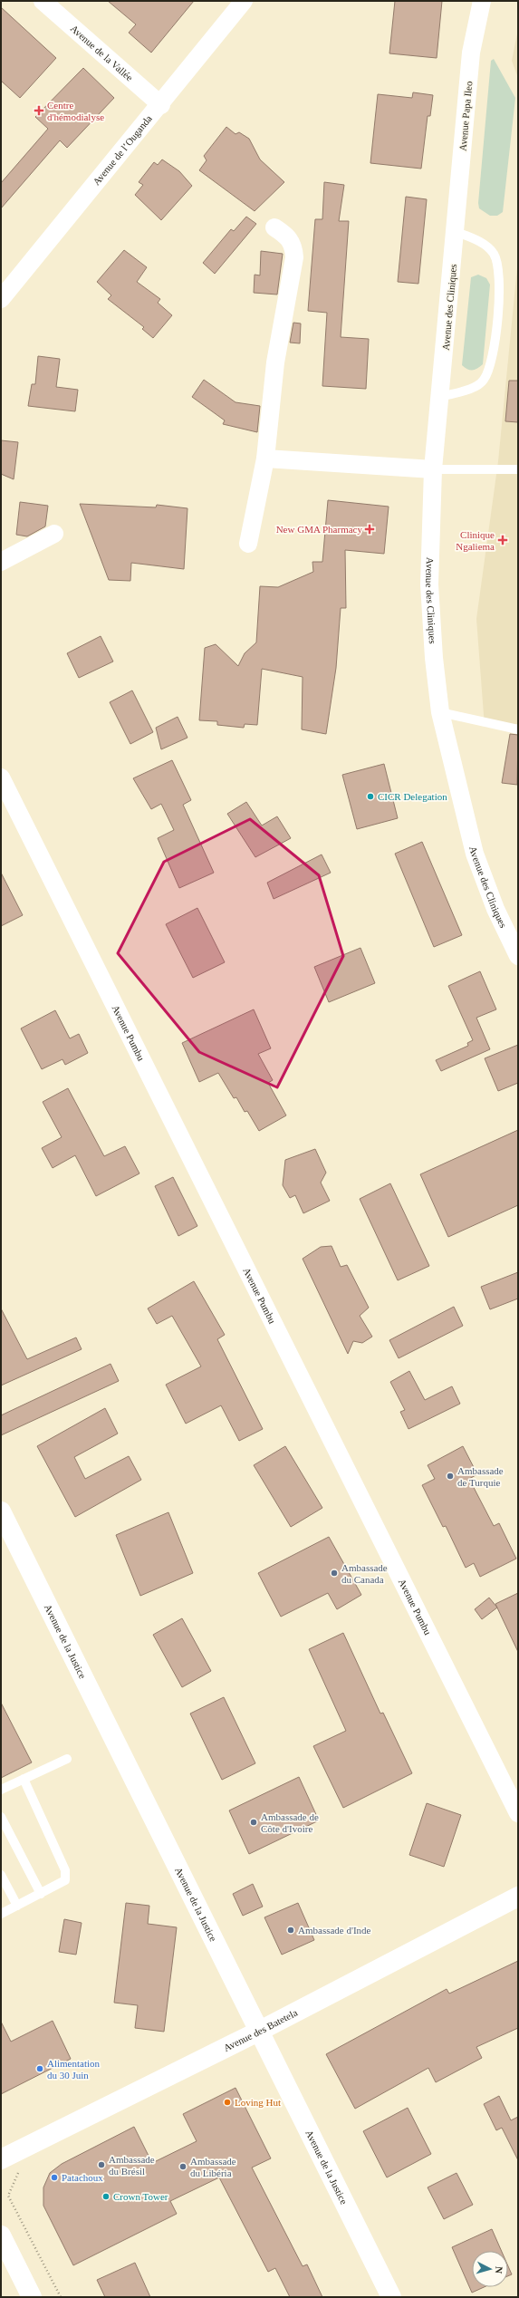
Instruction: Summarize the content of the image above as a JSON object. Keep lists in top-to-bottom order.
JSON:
{
  "streets": {
    "main road": ["Avenue de la Justice", "Avenue des Batetela"],
    "street": [
      "Avenue de la Vallée",
      "Avenue Papa Ileo",
      "Avenue de l’Ouganda",
      "Avenue des Cliniques",
      "Avenue Pumbu"
    ]
  },
  "crossings": [
    ["Avenue de la Vallée", "Avenue de l’Ouganda"],
    ["Avenue Papa Ileo", "Avenue des Cliniques"],
    ["Avenue de la Justice", "Avenue des Batetela"]
  ],
  "places": {
    "health": ["Centre d'hémodialyse", "New GMA Pharmacy", "Clinique Ngaliema"],
    "other": [
      "CICR Delegation",
      "Ambassade de Turquie",
      "Ambassade du Canada",
      "Ambassade de Côte d'Ivoire",
      "Ambassade d'Inde",
      "Alimentation du 30 Juin",
      "Loving Hut",
      "Ambassade du Brésil",
      "Ambassade du Libéria",
      "Patachoux",
      "Crown Tower"
    ]
  },
  "north": "right"
}
